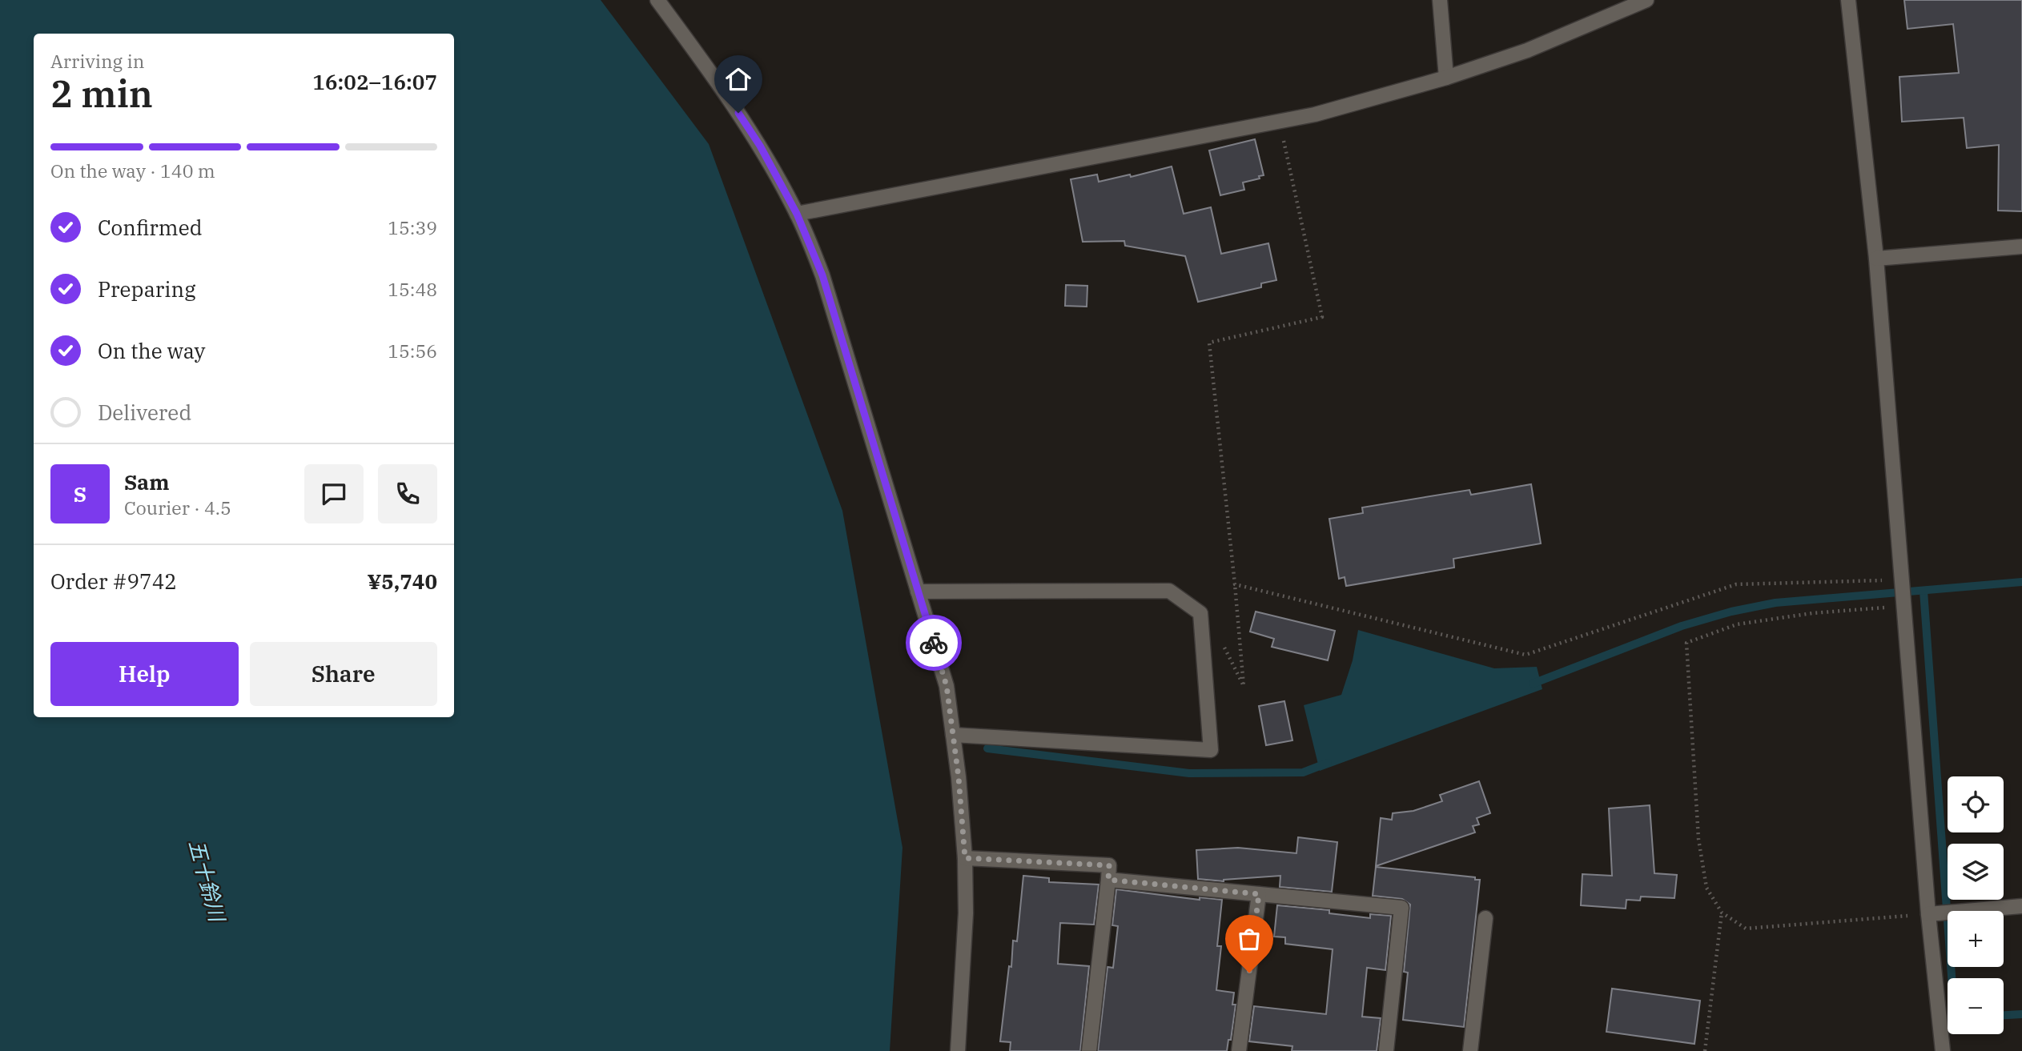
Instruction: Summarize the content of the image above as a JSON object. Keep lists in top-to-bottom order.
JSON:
{
  "water": ["五十鈴川"],
  "page": {
    "heading": ["2 min", "Arriving in", "16:02–16:07"],
    "panel": [
      "Sam",
      "Courier · 4.5",
      "Order #9742",
      "¥5,740"
    ],
    "bar": "On the way · 140 m",
    "list": [
      ["Confirmed", "15:39"],
      ["Preparing", "15:48"],
      ["On the way", "15:56"],
      "Delivered"
    ],
    "round": "S",
    "buttons": ["Help", "Share"],
    "map_buttons": ["+", "−"]
  }
}
